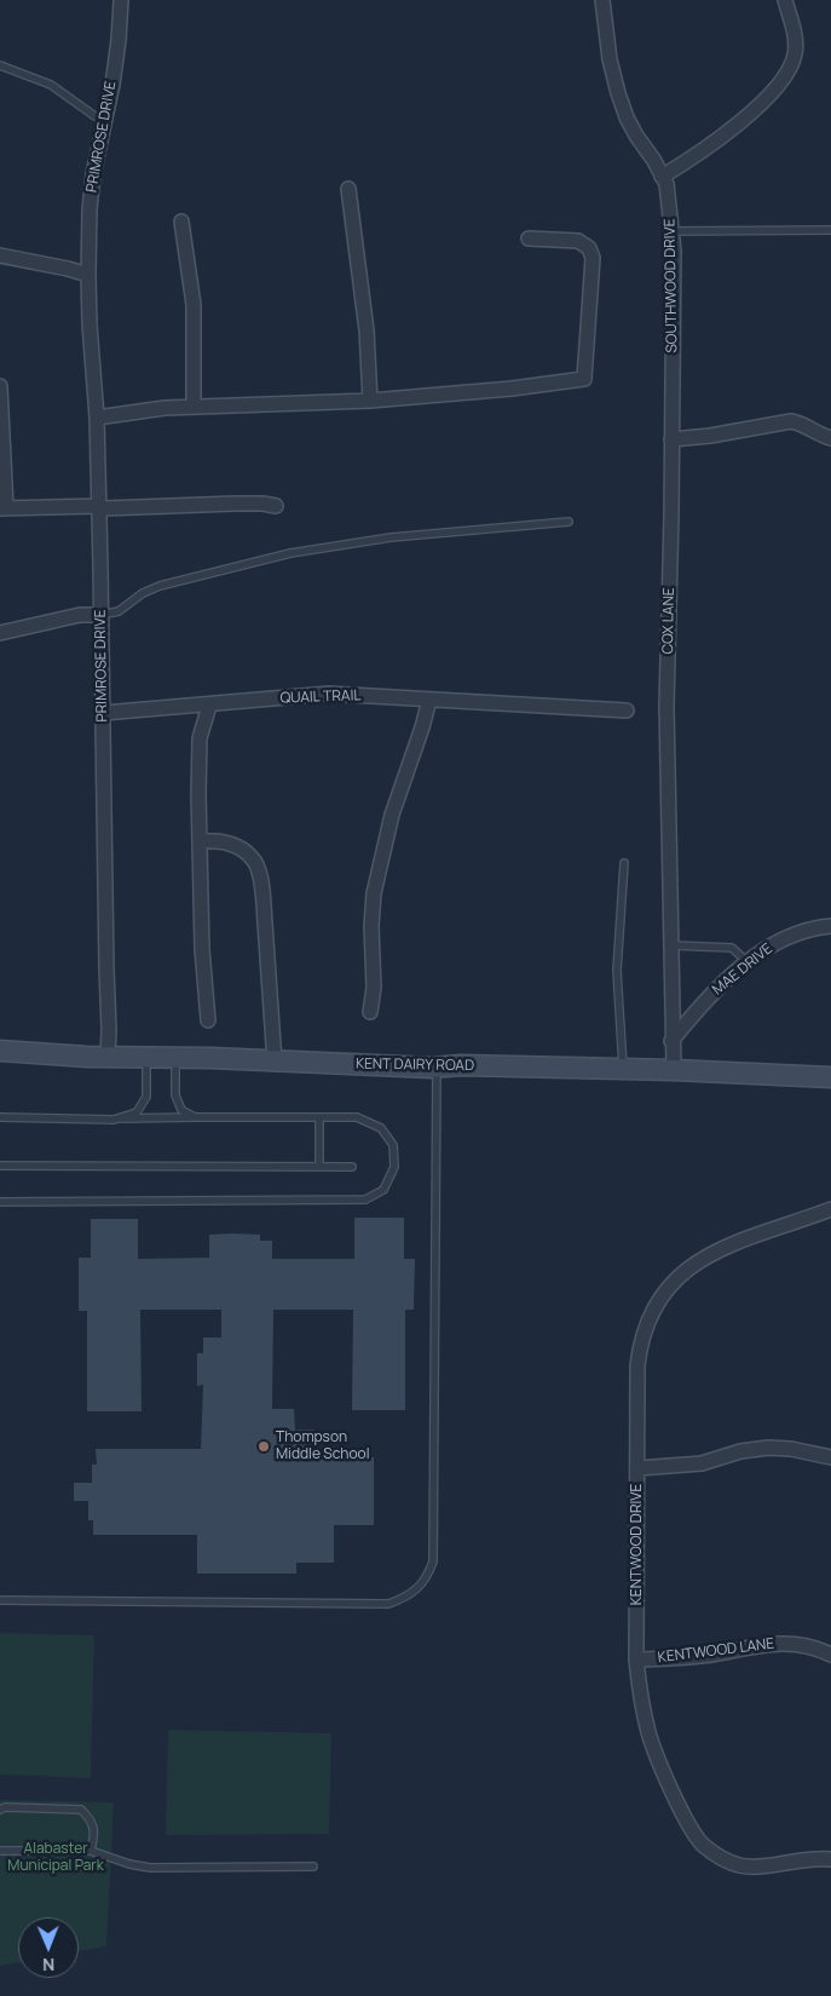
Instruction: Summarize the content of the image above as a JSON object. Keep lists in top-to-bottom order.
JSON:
{
  "streets": {
    "street": [
      "PRIMROSE DRIVE",
      "SOUTHWOOD DRIVE",
      "COX LANE",
      "QUAIL TRAIL",
      "MAE DRIVE",
      "KENT DAIRY ROAD",
      "KENTWOOD DRIVE",
      "KENTWOOD LANE"
    ]
  },
  "crossings": [
    ["PRIMROSE DRIVE", "QUAIL TRAIL"],
    ["PRIMROSE DRIVE", "KENT DAIRY ROAD"],
    ["SOUTHWOOD DRIVE", "COX LANE"],
    ["COX LANE", "MAE DRIVE"],
    ["KENTWOOD DRIVE", "KENTWOOD LANE"]
  ],
  "parks": ["Alabaster Municipal Park"],
  "places": ["Thompson Middle School"],
  "north": "bottom"
}
